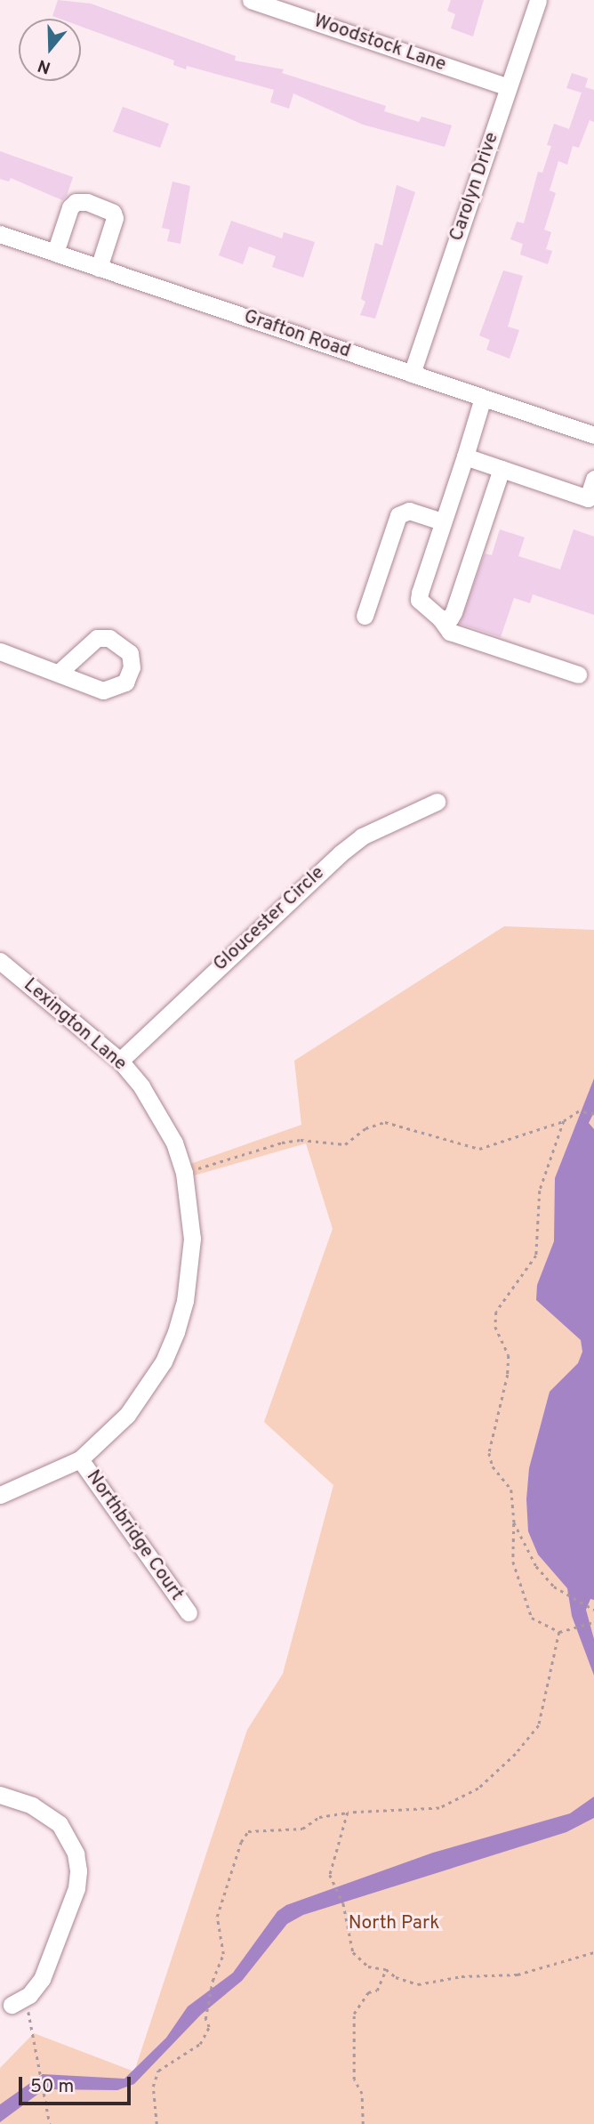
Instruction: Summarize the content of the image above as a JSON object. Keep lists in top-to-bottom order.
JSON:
{
  "streets": {
    "street": [
      "Woodstock Lane",
      "Carolyn Drive",
      "Grafton Road",
      "Gloucester Circle",
      "Lexington Lane",
      "Northbridge Court"
    ]
  },
  "crossings": [
    ["Woodstock Lane", "Carolyn Drive"],
    ["Carolyn Drive", "Grafton Road"],
    ["Gloucester Circle", "Lexington Lane"],
    ["Lexington Lane", "Northbridge Court"]
  ],
  "parks": ["North Park"],
  "scale_bar": "50 m",
  "north": "bottom"
}
